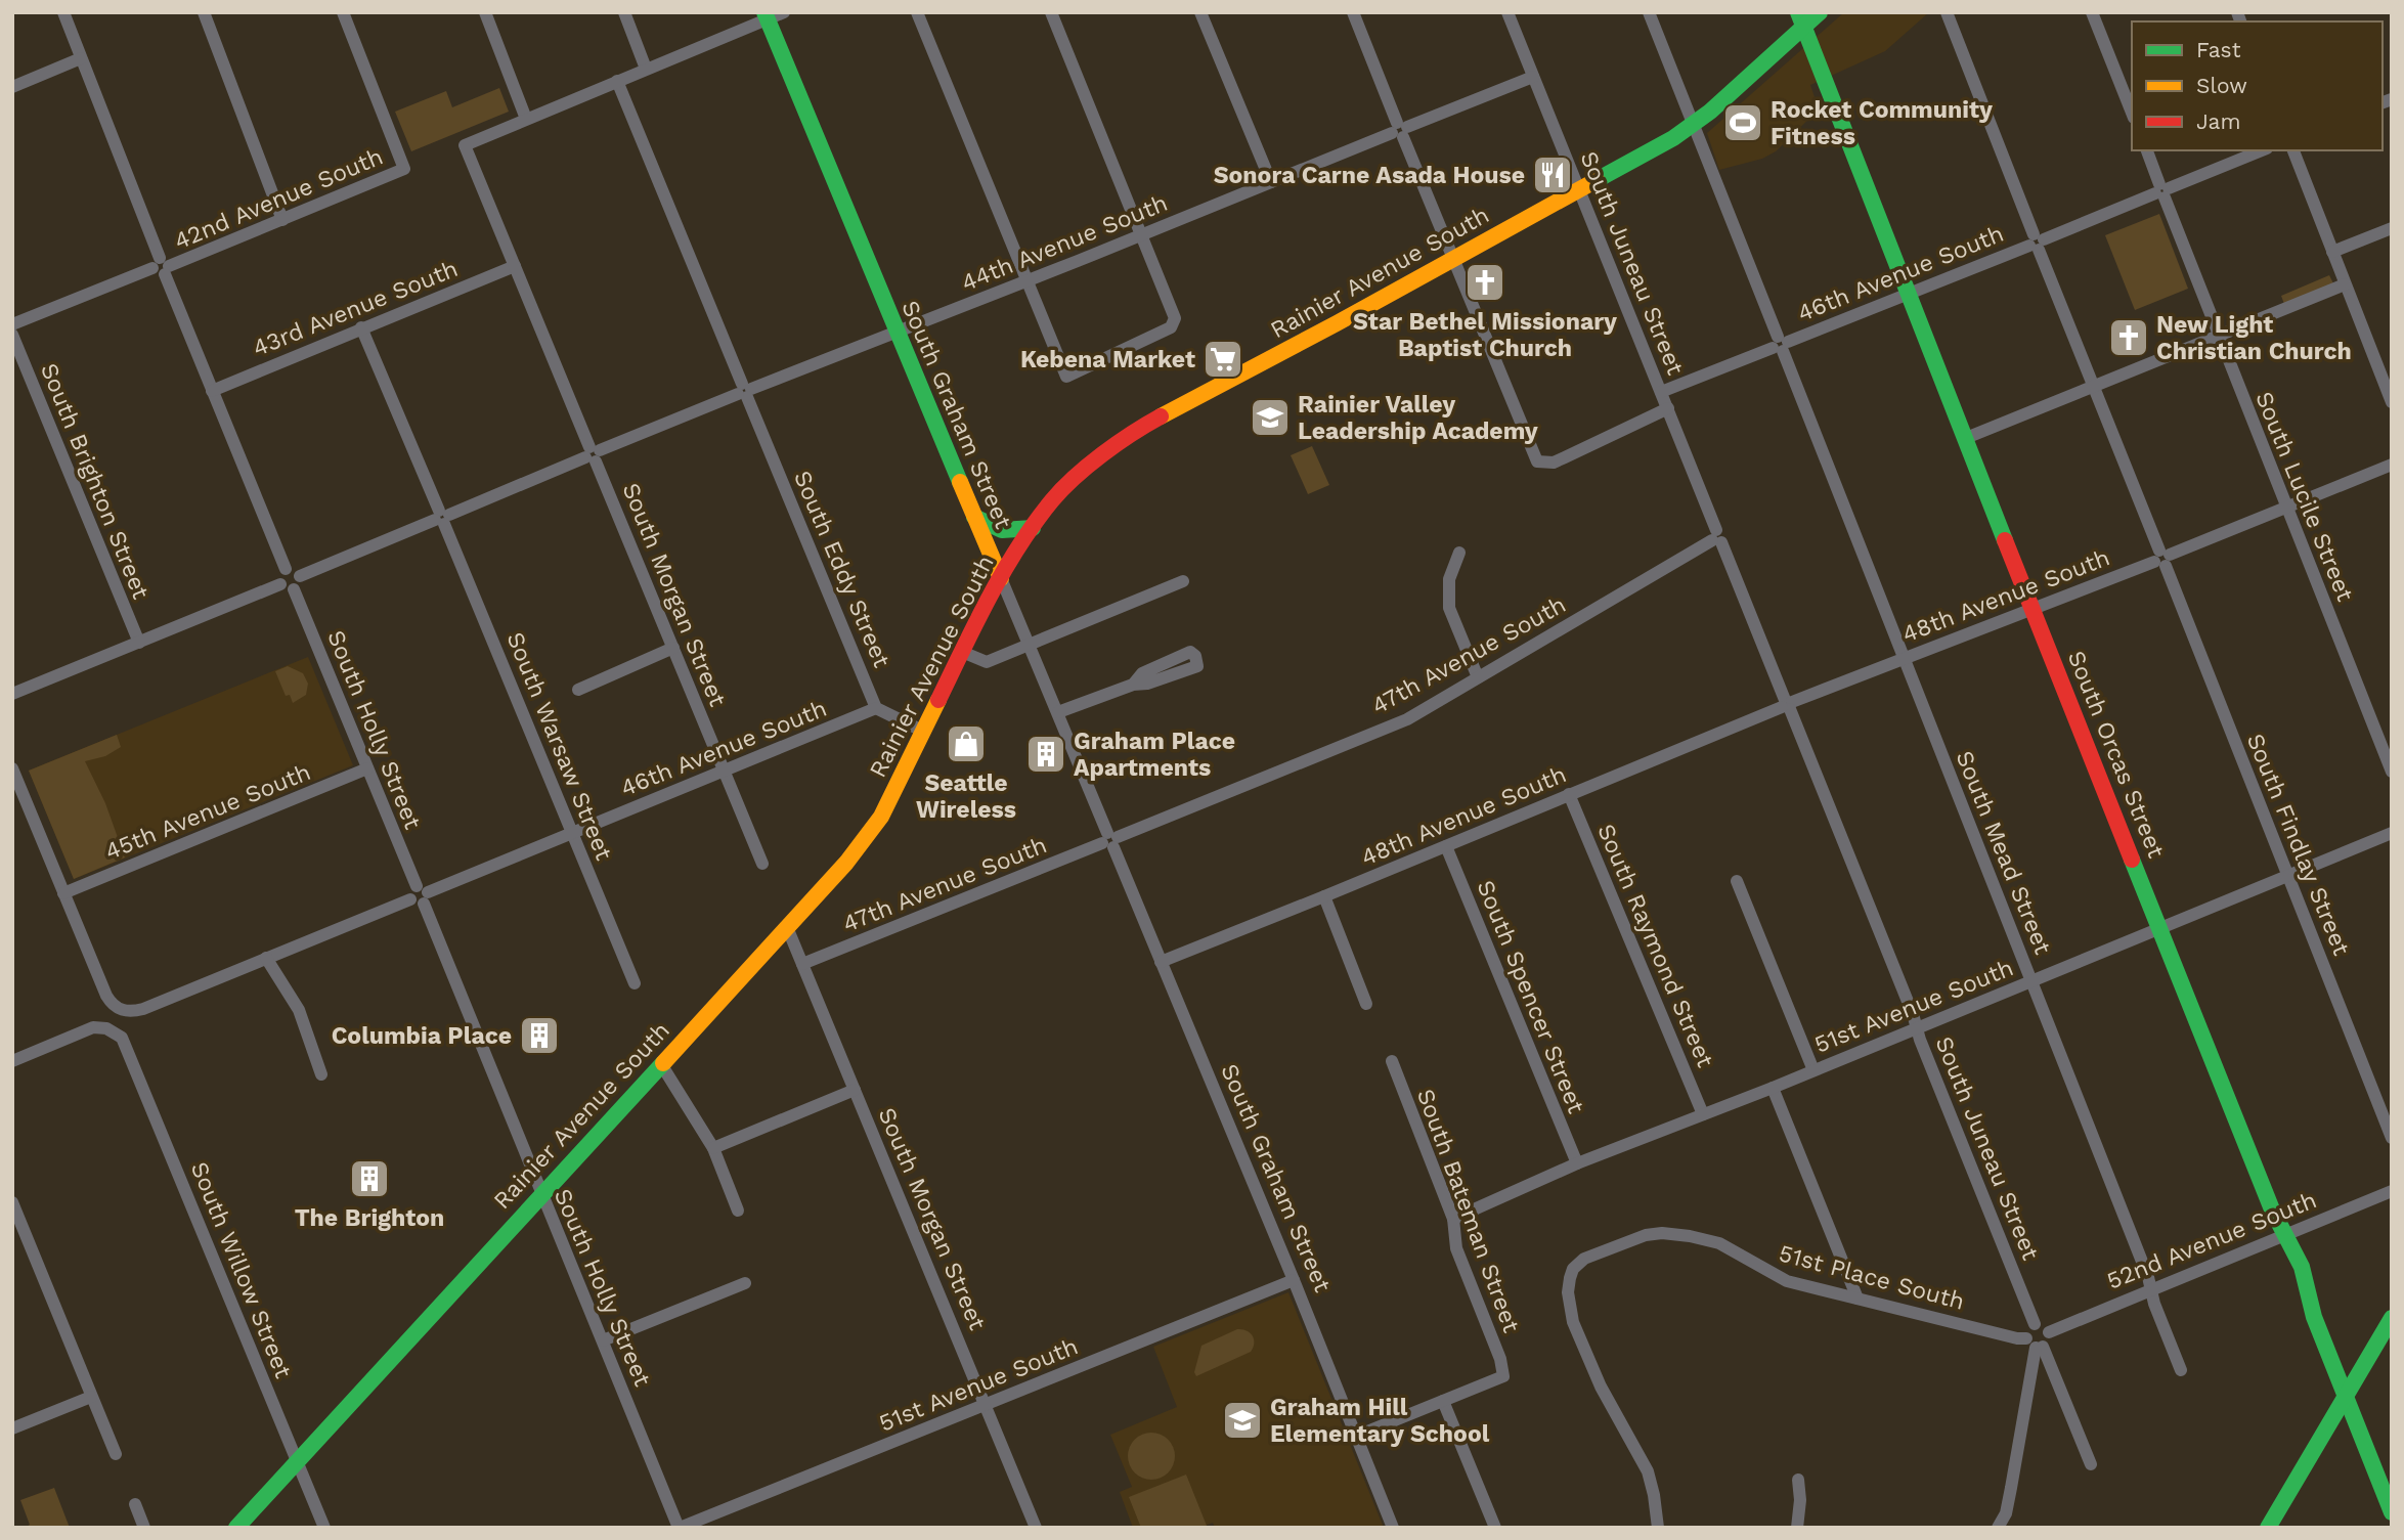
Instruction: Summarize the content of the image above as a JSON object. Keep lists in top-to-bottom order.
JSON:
{
  "streets": {
    "main road": ["Rainier Avenue South", "South Graham Street", "South Orcas Street"],
    "street": [
      "42nd Avenue South",
      "44th Avenue South",
      "South Juneau Street",
      "46th Avenue South",
      "43rd Avenue South",
      "South Brighton Street",
      "South Lucile Street",
      "South Eddy Street",
      "South Morgan Street",
      "48th Avenue South",
      "47th Avenue South",
      "South Holly Street",
      "South Warsaw Street",
      "45th Avenue South",
      "South Findlay Street",
      "South Mead Street",
      "South Raymond Street",
      "South Spencer Street",
      "51st Avenue South",
      "South Bateman Street",
      "52nd Avenue South",
      "South Willow Street",
      "51st Place South"
    ]
  },
  "crossings": [
    ["44th Avenue South", "South Juneau Street"],
    ["44th Avenue South", "South Graham Street"],
    ["44th Avenue South", "South Eddy Street"],
    ["44th Avenue South", "South Morgan Street"],
    ["44th Avenue South", "South Holly Street"],
    ["44th Avenue South", "South Warsaw Street"],
    ["South Juneau Street", "Rainier Avenue South"],
    ["South Juneau Street", "46th Avenue South"],
    ["South Juneau Street", "48th Avenue South"],
    ["South Juneau Street", "47th Avenue South"],
    ["South Juneau Street", "51st Avenue South"],
    ["South Juneau Street", "52nd Avenue South"],
    ["South Juneau Street", "51st Place South"],
    ["Rainier Avenue South", "South Graham Street"],
    ["Rainier Avenue South", "South Morgan Street"],
    ["Rainier Avenue South", "South Holly Street"],
    ["Rainier Avenue South", "South Orcas Street"],
    ["Rainier Avenue South", "South Mead Street"],
    ["Rainier Avenue South", "South Willow Street"],
    ["46th Avenue South", "South Lucile Street"],
    ["46th Avenue South", "South Eddy Street"],
    ["46th Avenue South", "South Morgan Street"],
    ["46th Avenue South", "South Holly Street"],
    ["46th Avenue South", "South Warsaw Street"],
    ["46th Avenue South", "South Orcas Street"],
    ["46th Avenue South", "45th Avenue South"],
    ["46th Avenue South", "South Findlay Street"],
    ["46th Avenue South", "South Mead Street"],
    ["43rd Avenue South", "South Morgan Street"],
    ["43rd Avenue South", "South Warsaw Street"],
    ["South Graham Street", "48th Avenue South"],
    ["South Graham Street", "47th Avenue South"],
    ["South Graham Street", "51st Avenue South"],
    ["South Lucile Street", "48th Avenue South"],
    ["South Morgan Street", "47th Avenue South"],
    ["South Morgan Street", "51st Avenue South"],
    ["48th Avenue South", "South Orcas Street"],
    ["48th Avenue South", "South Findlay Street"],
    ["48th Avenue South", "South Mead Street"],
    ["48th Avenue South", "South Raymond Street"],
    ["48th Avenue South", "South Spencer Street"],
    ["South Holly Street", "45th Avenue South"],
    ["South Holly Street", "51st Avenue South"],
    ["South Orcas Street", "51st Avenue South"],
    ["South Orcas Street", "52nd Avenue South"],
    ["South Findlay Street", "51st Avenue South"],
    ["South Mead Street", "51st Avenue South"],
    ["South Mead Street", "52nd Avenue South"],
    ["South Raymond Street", "51st Avenue South"],
    ["South Spencer Street", "51st Avenue South"],
    ["51st Avenue South", "South Bateman Street"],
    ["52nd Avenue South", "51st Place South"]
  ],
  "places": {
    "sports": ["Rocket Community Fitness"],
    "restaurant": ["Sonora Carne Asada House"],
    "church": ["Star Bethel Missionary Baptist Church", "New Light Christian Church"],
    "supermarket": ["Kebena Market"],
    "school or university": ["Rainier Valley Leadership Academy", "Graham Hill Elementary School"],
    "shop": ["Seattle Wireless"],
    "building": ["Graham Place Apartments", "Columbia Place", "The Brighton"]
  },
  "legend": ["Fast", "Slow", "Jam"]
}
